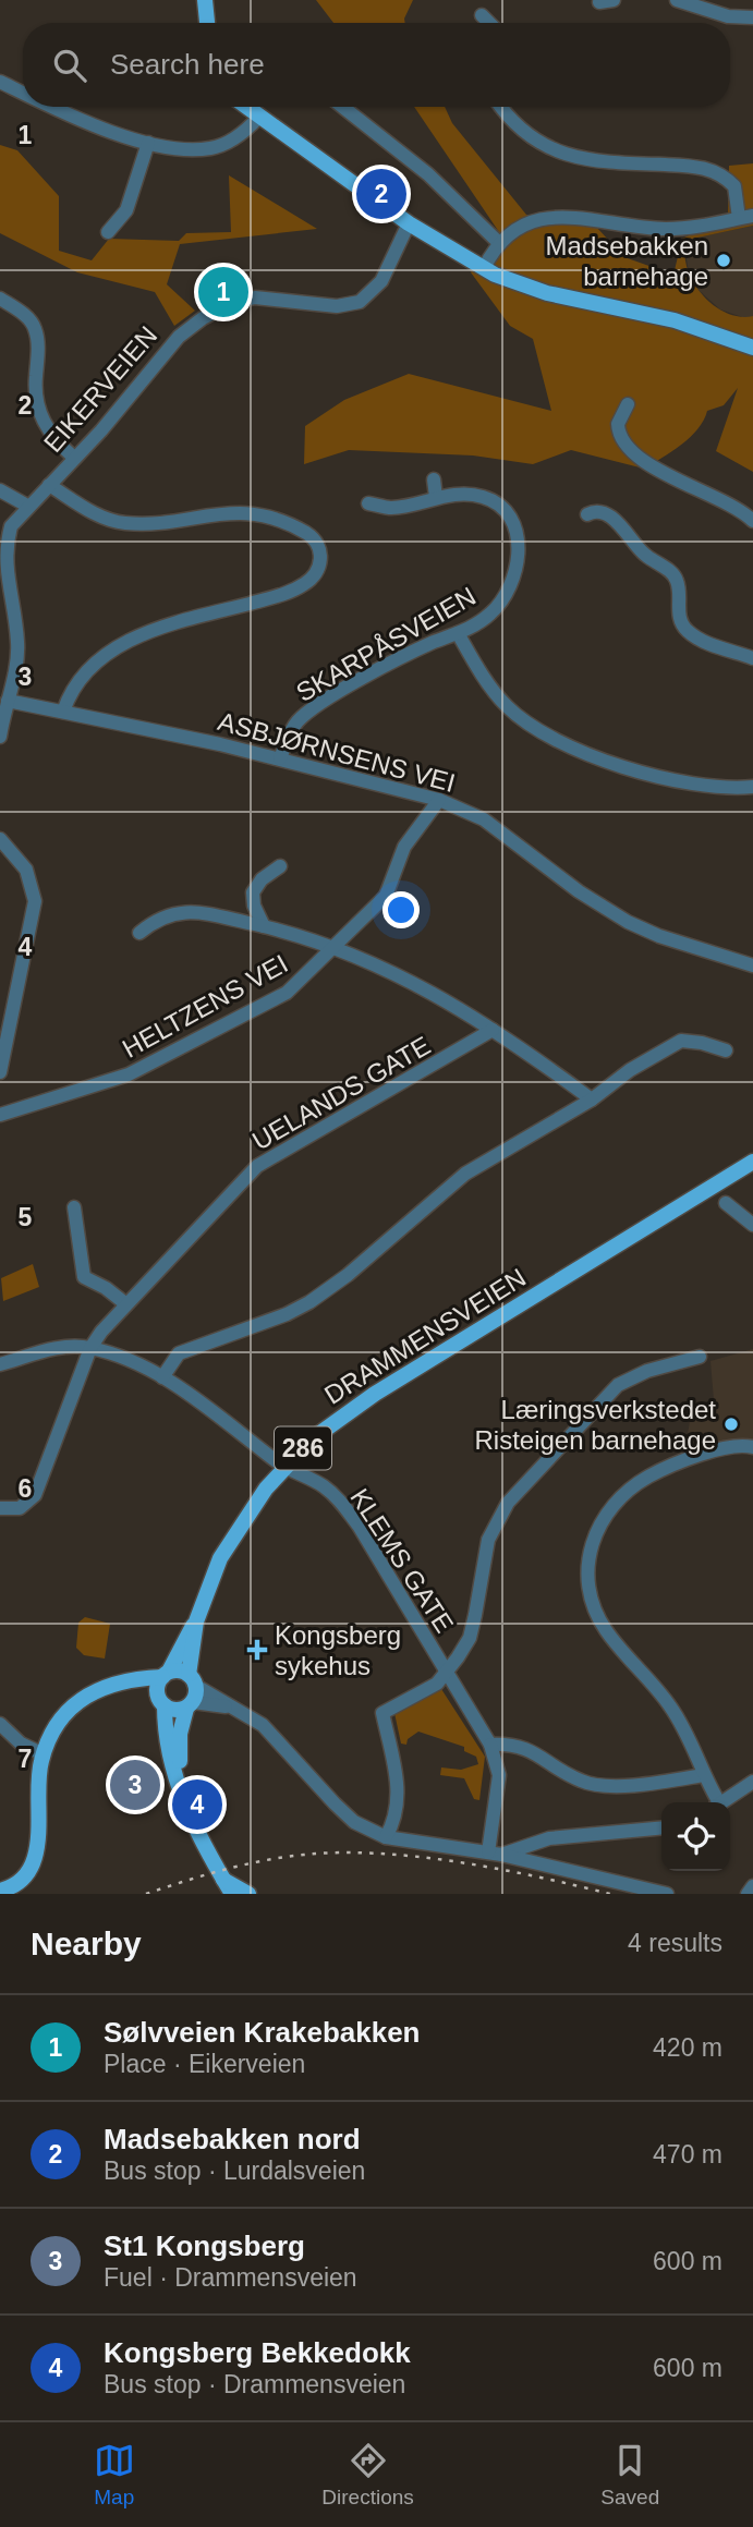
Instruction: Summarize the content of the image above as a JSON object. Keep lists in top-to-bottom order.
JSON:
{
  "streets": {
    "main road": ["DRAMMENSVEIEN", "286"],
    "street": [
      "EIKERVEIEN",
      "SKARPÅSVEIEN",
      "ASBJØRNSENS VEI",
      "HELTZENS VEI",
      "UELANDS GATE",
      "KLEMS GATE"
    ]
  },
  "crossings": [
    ["EIKERVEIEN", "ASBJØRNSENS VEI"],
    ["SKARPÅSVEIEN", "ASBJØRNSENS VEI"],
    ["ASBJØRNSENS VEI", "HELTZENS VEI"],
    ["UELANDS GATE", "KLEMS GATE"],
    ["DRAMMENSVEIEN", "286"],
    ["DRAMMENSVEIEN", "KLEMS GATE"]
  ],
  "places": {
    "other": ["Madsebakken barnehage", "Læringsverkstedet Risteigen barnehage"],
    "health": ["Kongsberg sykehus"]
  },
  "page": {
    "search": "Search here",
    "pins": [
      "2",
      "1",
      "3",
      "4"
    ],
    "heading": ["Nearby", "4 results"],
    "list": [
      {
        "mark": "1",
        "name": "Sølvveien Krakebakken",
        "note": "Place · Eikerveien",
        "value": "420 m"
      },
      {
        "mark": "2",
        "name": "Madsebakken nord",
        "note": "Bus stop · Lurdalsveien",
        "value": "470 m"
      },
      {
        "mark": "3",
        "name": "St1 Kongsberg",
        "note": "Fuel · Drammensveien",
        "value": "600 m"
      },
      {
        "mark": "4",
        "name": "Kongsberg Bekkedokk",
        "note": "Bus stop · Drammensveien",
        "value": "600 m"
      }
    ],
    "nav": ["Map", "Directions", "Saved"]
  },
  "grid": {
    "rows": [
      "1",
      "2",
      "3",
      "4",
      "5",
      "6",
      "7"
    ]
  }
}
